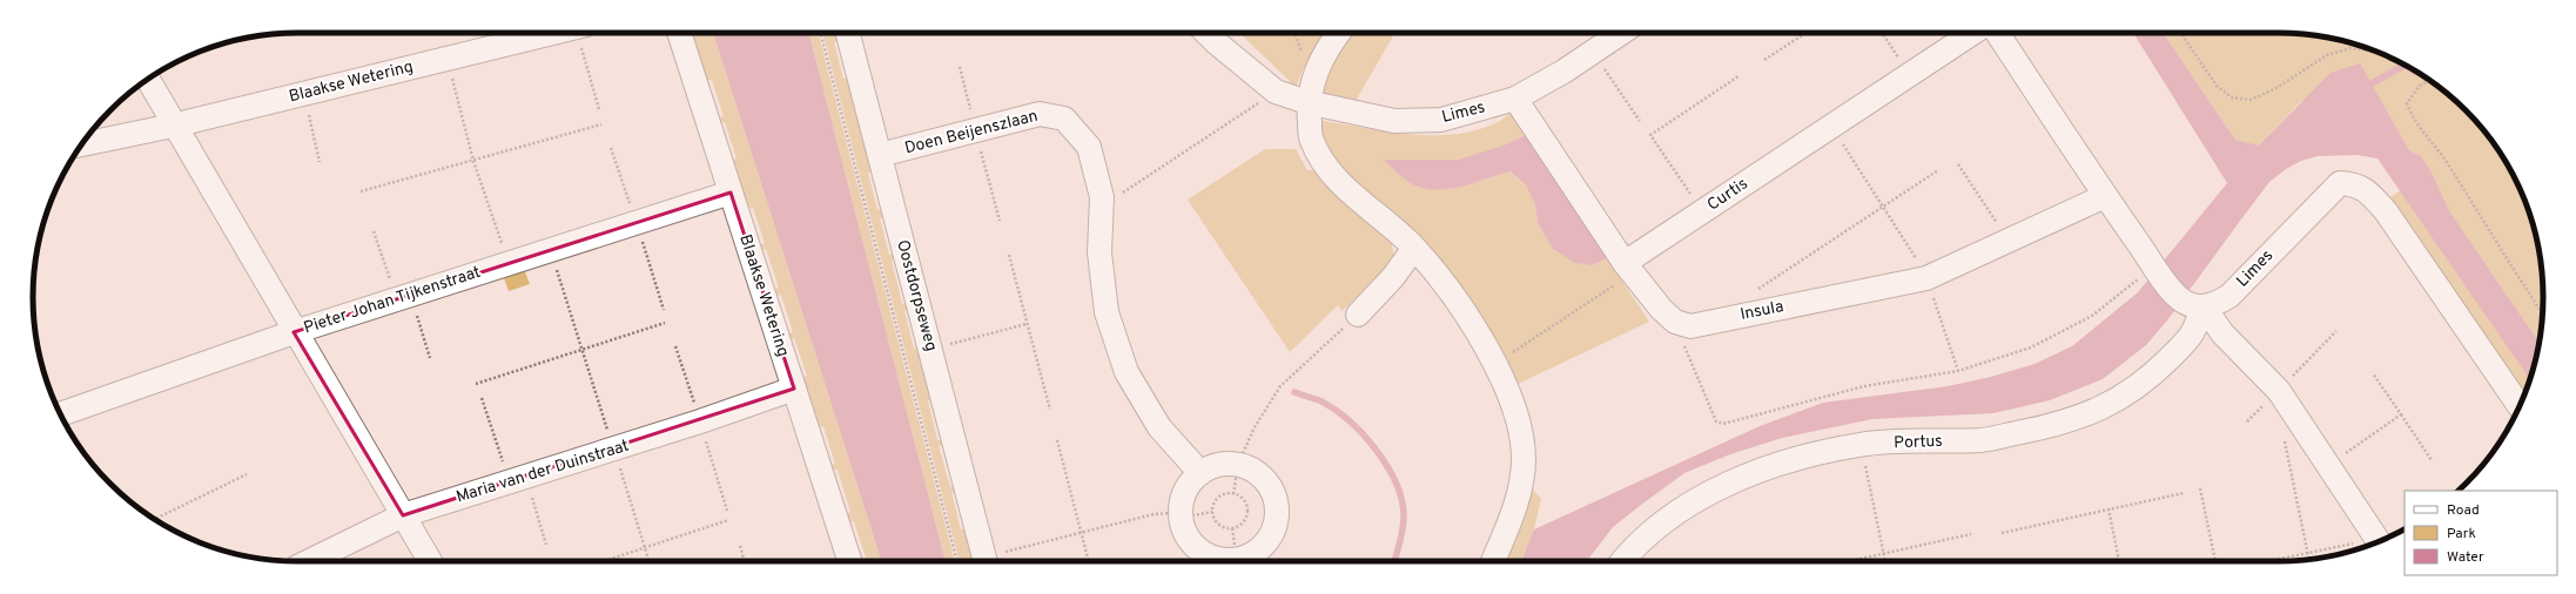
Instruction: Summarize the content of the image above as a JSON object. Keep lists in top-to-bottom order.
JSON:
{
  "streets": {
    "street": [
      "Blaakse Wetering",
      "Limes",
      "Doen Beijenszlaan",
      "Curtis",
      "Oostdorpseweg",
      "Pieter Johan Tijkenstraat",
      "Insula",
      "Portus",
      "Maria van der Duinstraat"
    ]
  },
  "crossings": [
    ["Blaakse Wetering", "Pieter Johan Tijkenstraat"],
    ["Blaakse Wetering", "Maria van der Duinstraat"],
    ["Limes", "Portus"],
    ["Doen Beijenszlaan", "Oostdorpseweg"]
  ],
  "legend": ["Road", "Park", "Water"]
}
